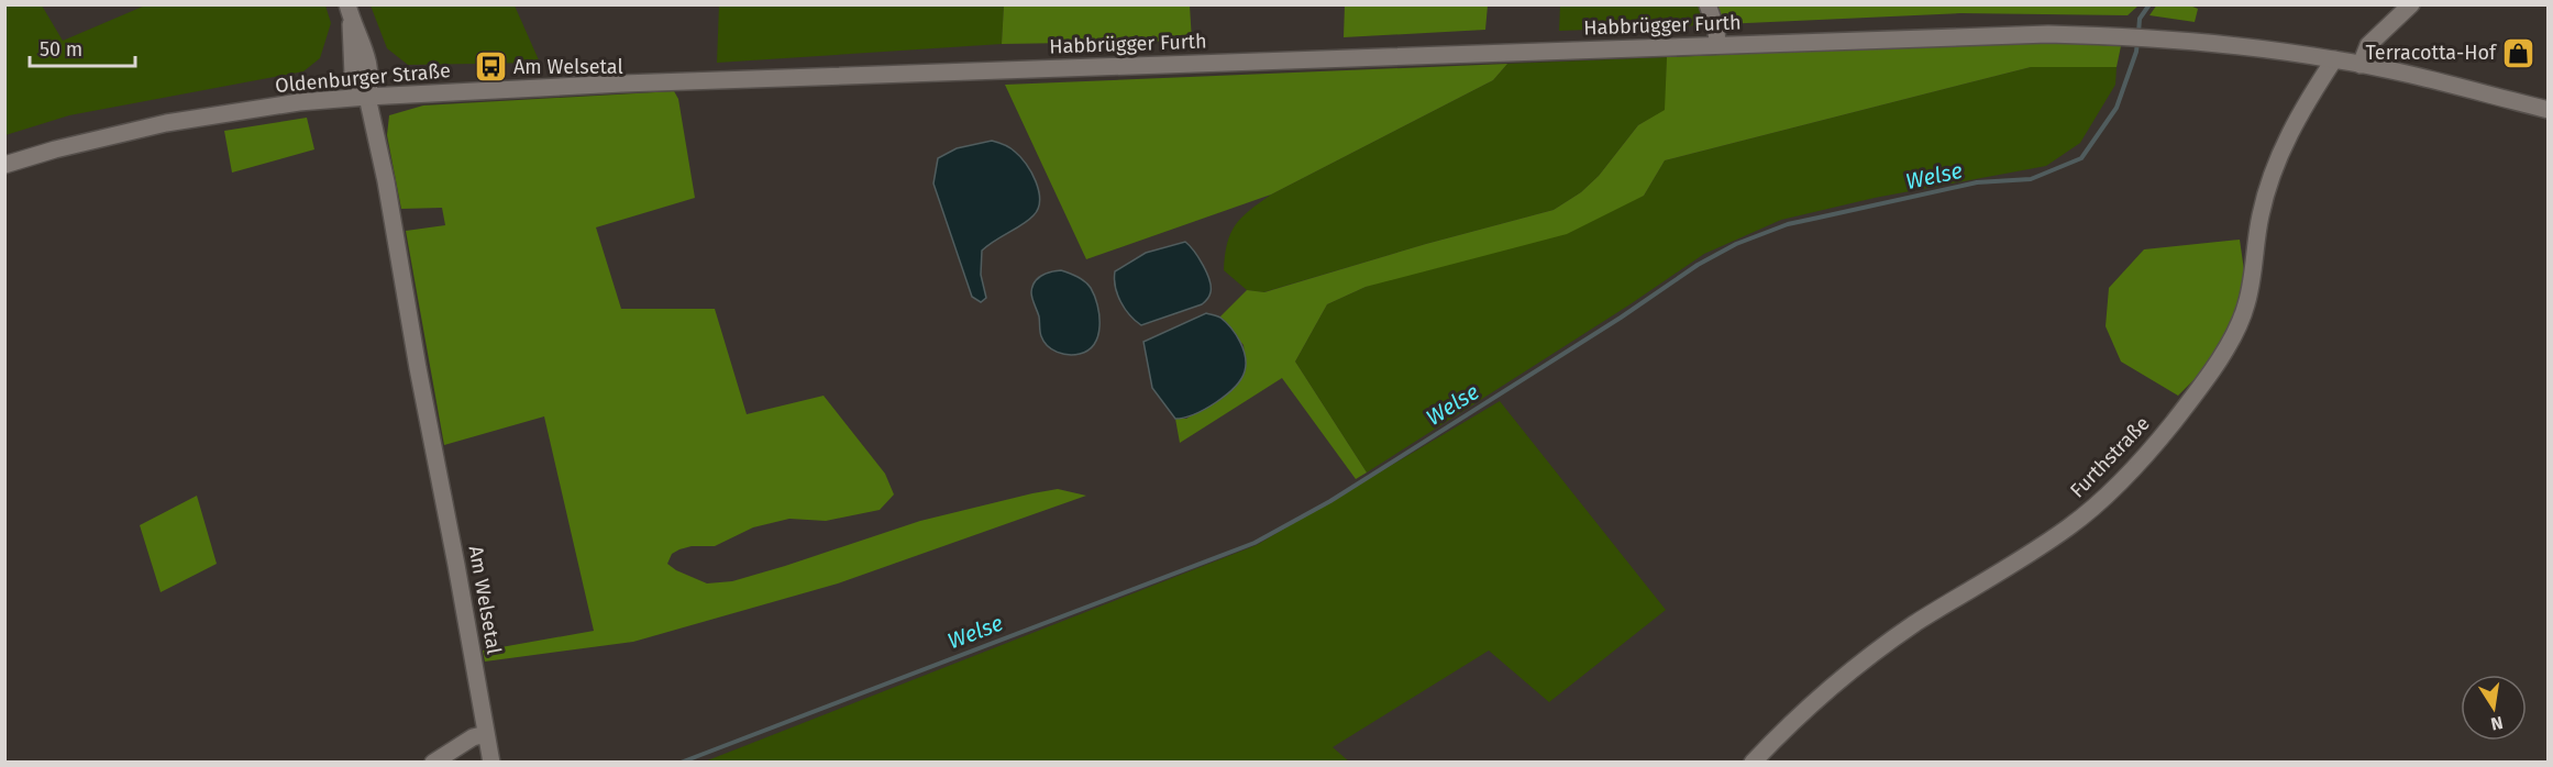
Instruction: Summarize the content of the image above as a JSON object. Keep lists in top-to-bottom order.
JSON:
{
  "streets": {
    "street": [
      "Habbrügger Furth",
      "Oldenburger Straße",
      "Furthstraße",
      "Am Welsetal"
    ]
  },
  "crossings": [
    ["Habbrügger Furth", "Oldenburger Straße"],
    ["Habbrügger Furth", "Furthstraße"],
    ["Oldenburger Straße", "Am Welsetal"]
  ],
  "water": ["Welse"],
  "places": {
    "shop": ["Terracotta-Hof"],
    "bus stop": ["Am Welsetal"]
  },
  "scale_bar": "50 m",
  "north": "bottom"
}
